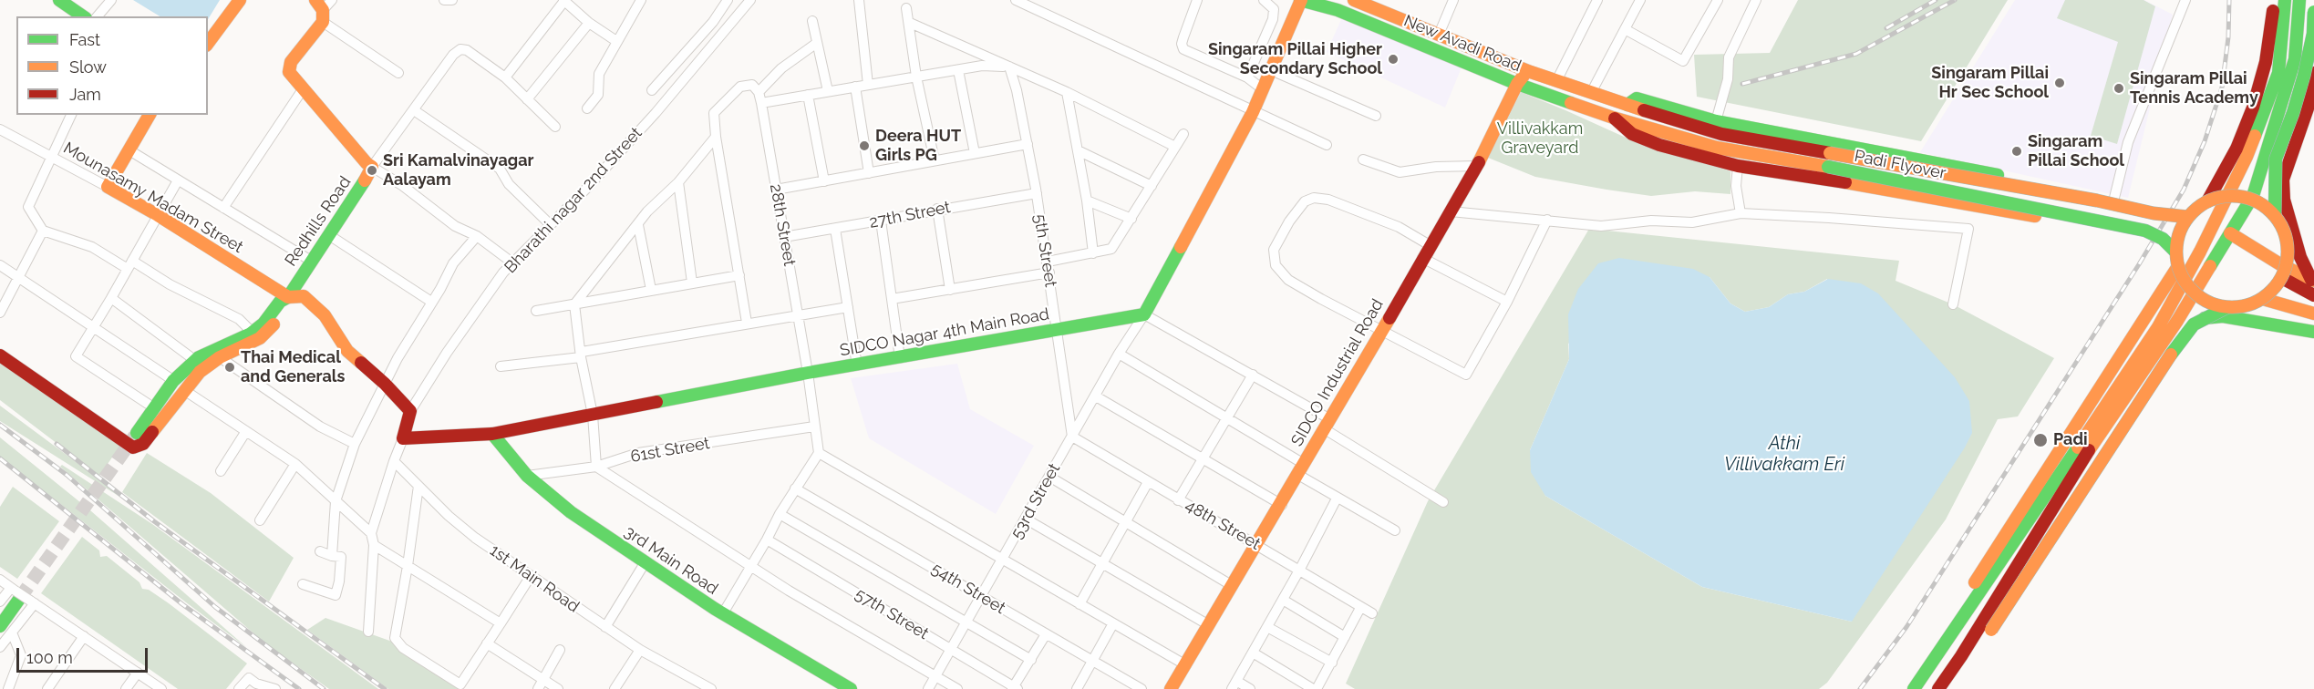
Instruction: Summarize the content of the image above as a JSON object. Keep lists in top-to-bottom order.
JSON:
{
  "streets": {
    "main road": [
      "New Avadi Road",
      "Padi Flyover",
      "Mounasamy Madam Street",
      "Redhills Road",
      "SIDCO Nagar 4th Main Road",
      "SIDCO Industrial Road",
      "3rd Main Road"
    ],
    "street": [
      "Bharathi nagar 2nd Street",
      "27th Street",
      "28th Street",
      "5th Street",
      "61st Street",
      "53rd Street",
      "48th Street",
      "1st Main Road",
      "54th Street",
      "57th Street"
    ]
  },
  "crossings": [
    ["New Avadi Road", "Padi Flyover"],
    ["New Avadi Road", "SIDCO Industrial Road"],
    ["Mounasamy Madam Street", "Bharathi nagar 2nd Street"],
    ["Mounasamy Madam Street", "Redhills Road"],
    ["27th Street", "28th Street"],
    ["27th Street", "5th Street"],
    ["28th Street", "SIDCO Nagar 4th Main Road"],
    ["28th Street", "61st Street"],
    ["5th Street", "SIDCO Nagar 4th Main Road"],
    ["5th Street", "53rd Street"],
    ["5th Street", "48th Street"],
    ["SIDCO Nagar 4th Main Road", "53rd Street"],
    ["SIDCO Nagar 4th Main Road", "3rd Main Road"],
    ["SIDCO Industrial Road", "48th Street"],
    ["61st Street", "3rd Main Road"],
    ["53rd Street", "48th Street"],
    ["53rd Street", "54th Street"],
    ["53rd Street", "57th Street"]
  ],
  "water": ["Athi Villivakkam Eri"],
  "parks": ["Villivakkam Graveyard"],
  "places": [
    "Singaram Pillai Higher Secondary School",
    "Singaram Pillai Hr Sec School",
    "Singaram Pillai Tennis Academy",
    "Deera HUT Girls PG",
    "Singaram Pillai School",
    "Sri Kamalvinayagar Aalayam",
    "Thai Medical and Generals",
    "Padi"
  ],
  "legend": ["Fast", "Slow", "Jam"],
  "scale_bar": "100 m"
}
